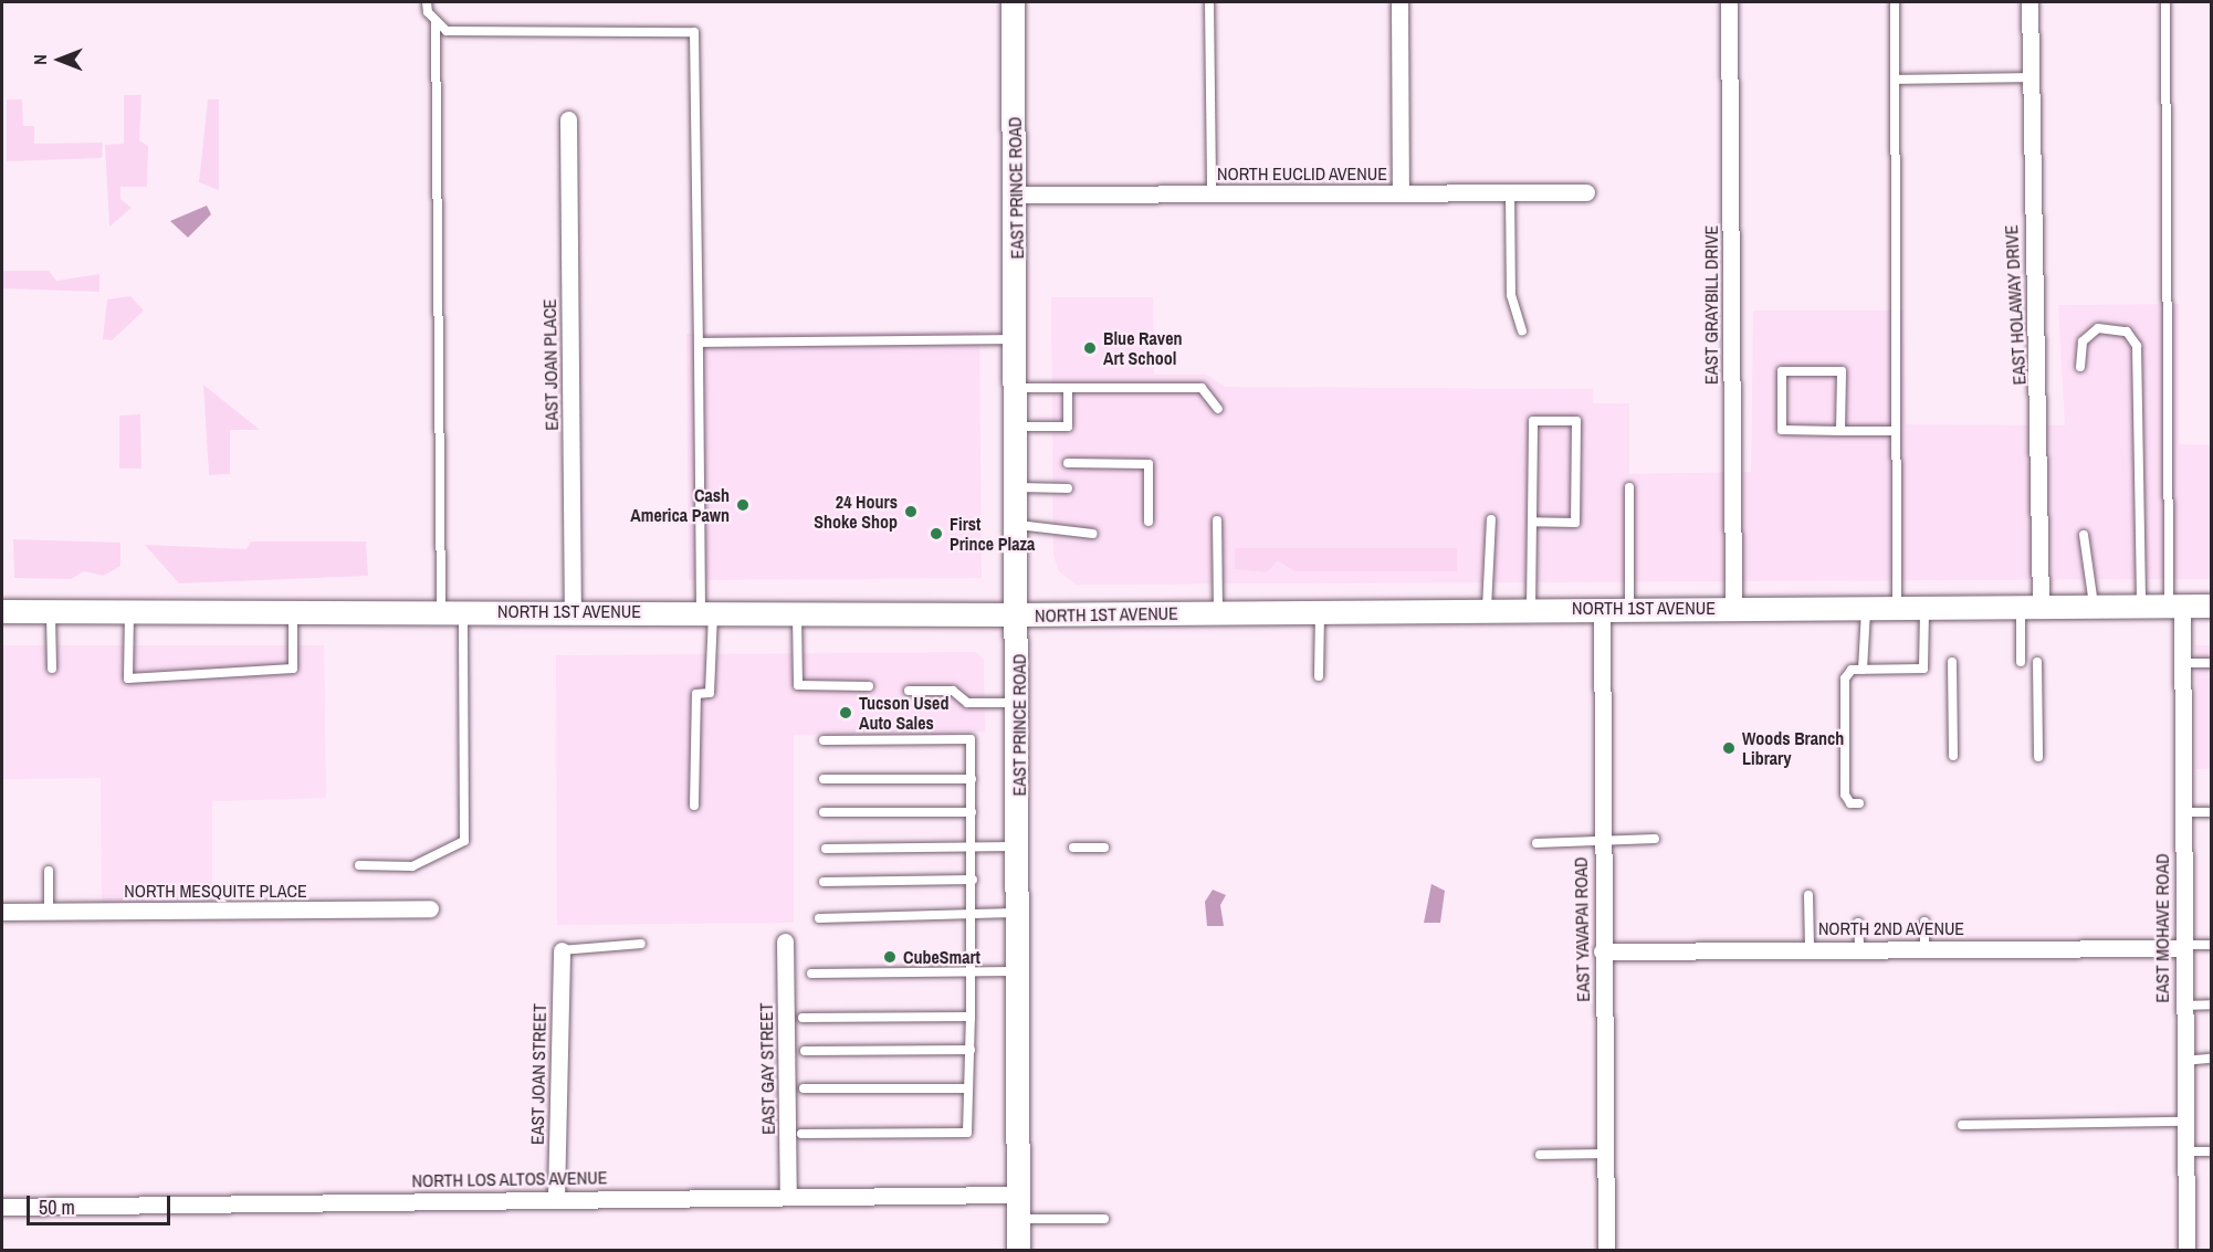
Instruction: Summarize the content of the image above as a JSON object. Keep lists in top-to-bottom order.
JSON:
{
  "streets": {
    "main road": ["EAST PRINCE ROAD", "NORTH 1ST AVENUE"],
    "street": [
      "NORTH EUCLID AVENUE",
      "EAST GRAYBILL DRIVE",
      "EAST HOLAWAY DRIVE",
      "EAST JOAN PLACE",
      "NORTH MESQUITE PLACE",
      "NORTH 2ND AVENUE",
      "EAST MOHAVE ROAD",
      "EAST YAVAPAI ROAD",
      "EAST GAY STREET",
      "EAST JOAN STREET",
      "NORTH LOS ALTOS AVENUE"
    ]
  },
  "crossings": [
    ["NORTH EUCLID AVENUE", "EAST PRINCE ROAD"],
    ["EAST PRINCE ROAD", "NORTH 1ST AVENUE"],
    ["EAST PRINCE ROAD", "NORTH LOS ALTOS AVENUE"],
    ["EAST GRAYBILL DRIVE", "NORTH 1ST AVENUE"],
    ["EAST HOLAWAY DRIVE", "NORTH 1ST AVENUE"],
    ["EAST JOAN PLACE", "NORTH 1ST AVENUE"],
    ["NORTH 1ST AVENUE", "EAST MOHAVE ROAD"],
    ["NORTH 1ST AVENUE", "EAST YAVAPAI ROAD"],
    ["NORTH 2ND AVENUE", "EAST MOHAVE ROAD"],
    ["NORTH 2ND AVENUE", "EAST YAVAPAI ROAD"],
    ["EAST GAY STREET", "NORTH LOS ALTOS AVENUE"],
    ["EAST JOAN STREET", "NORTH LOS ALTOS AVENUE"]
  ],
  "places": [
    "Blue Raven Art School",
    "Cash America Pawn",
    "24 Hours Shoke Shop",
    "First Prince Plaza",
    "Tucson Used Auto Sales",
    "Woods Branch Library",
    "CubeSmart"
  ],
  "scale_bar": "50 m",
  "north": "left"
}
